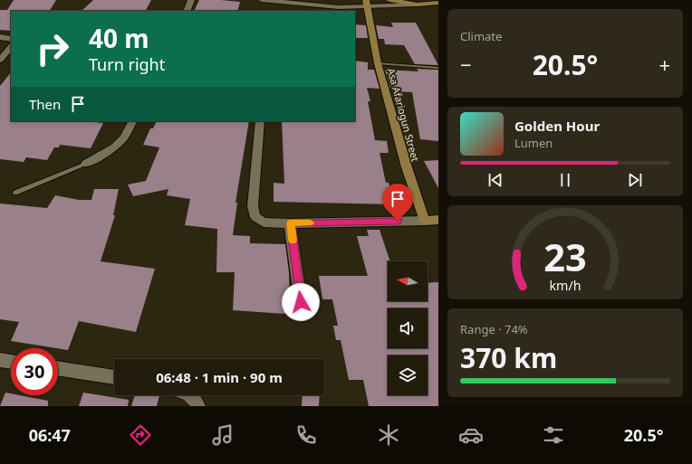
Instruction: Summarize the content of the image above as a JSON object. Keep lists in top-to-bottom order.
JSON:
{
  "streets": {
    "street": ["Asa Afariogun Street"]
  },
  "north": "left",
  "page": {
    "tile": [
      "Climate",
      ["Range · 74%", "370 km"]
    ],
    "turn": ["40 m", "Turn right"],
    "heat": ["−", "20.5°", "+"],
    "then": "Then",
    "song": ["Golden Hour", "Lumen"],
    "limit": "30",
    "trip": "06:48 · 1 min · 90 m",
    "tabs": ["06:47", "20.5°"],
    "gauge": ["23", "km/h"]
  }
}
